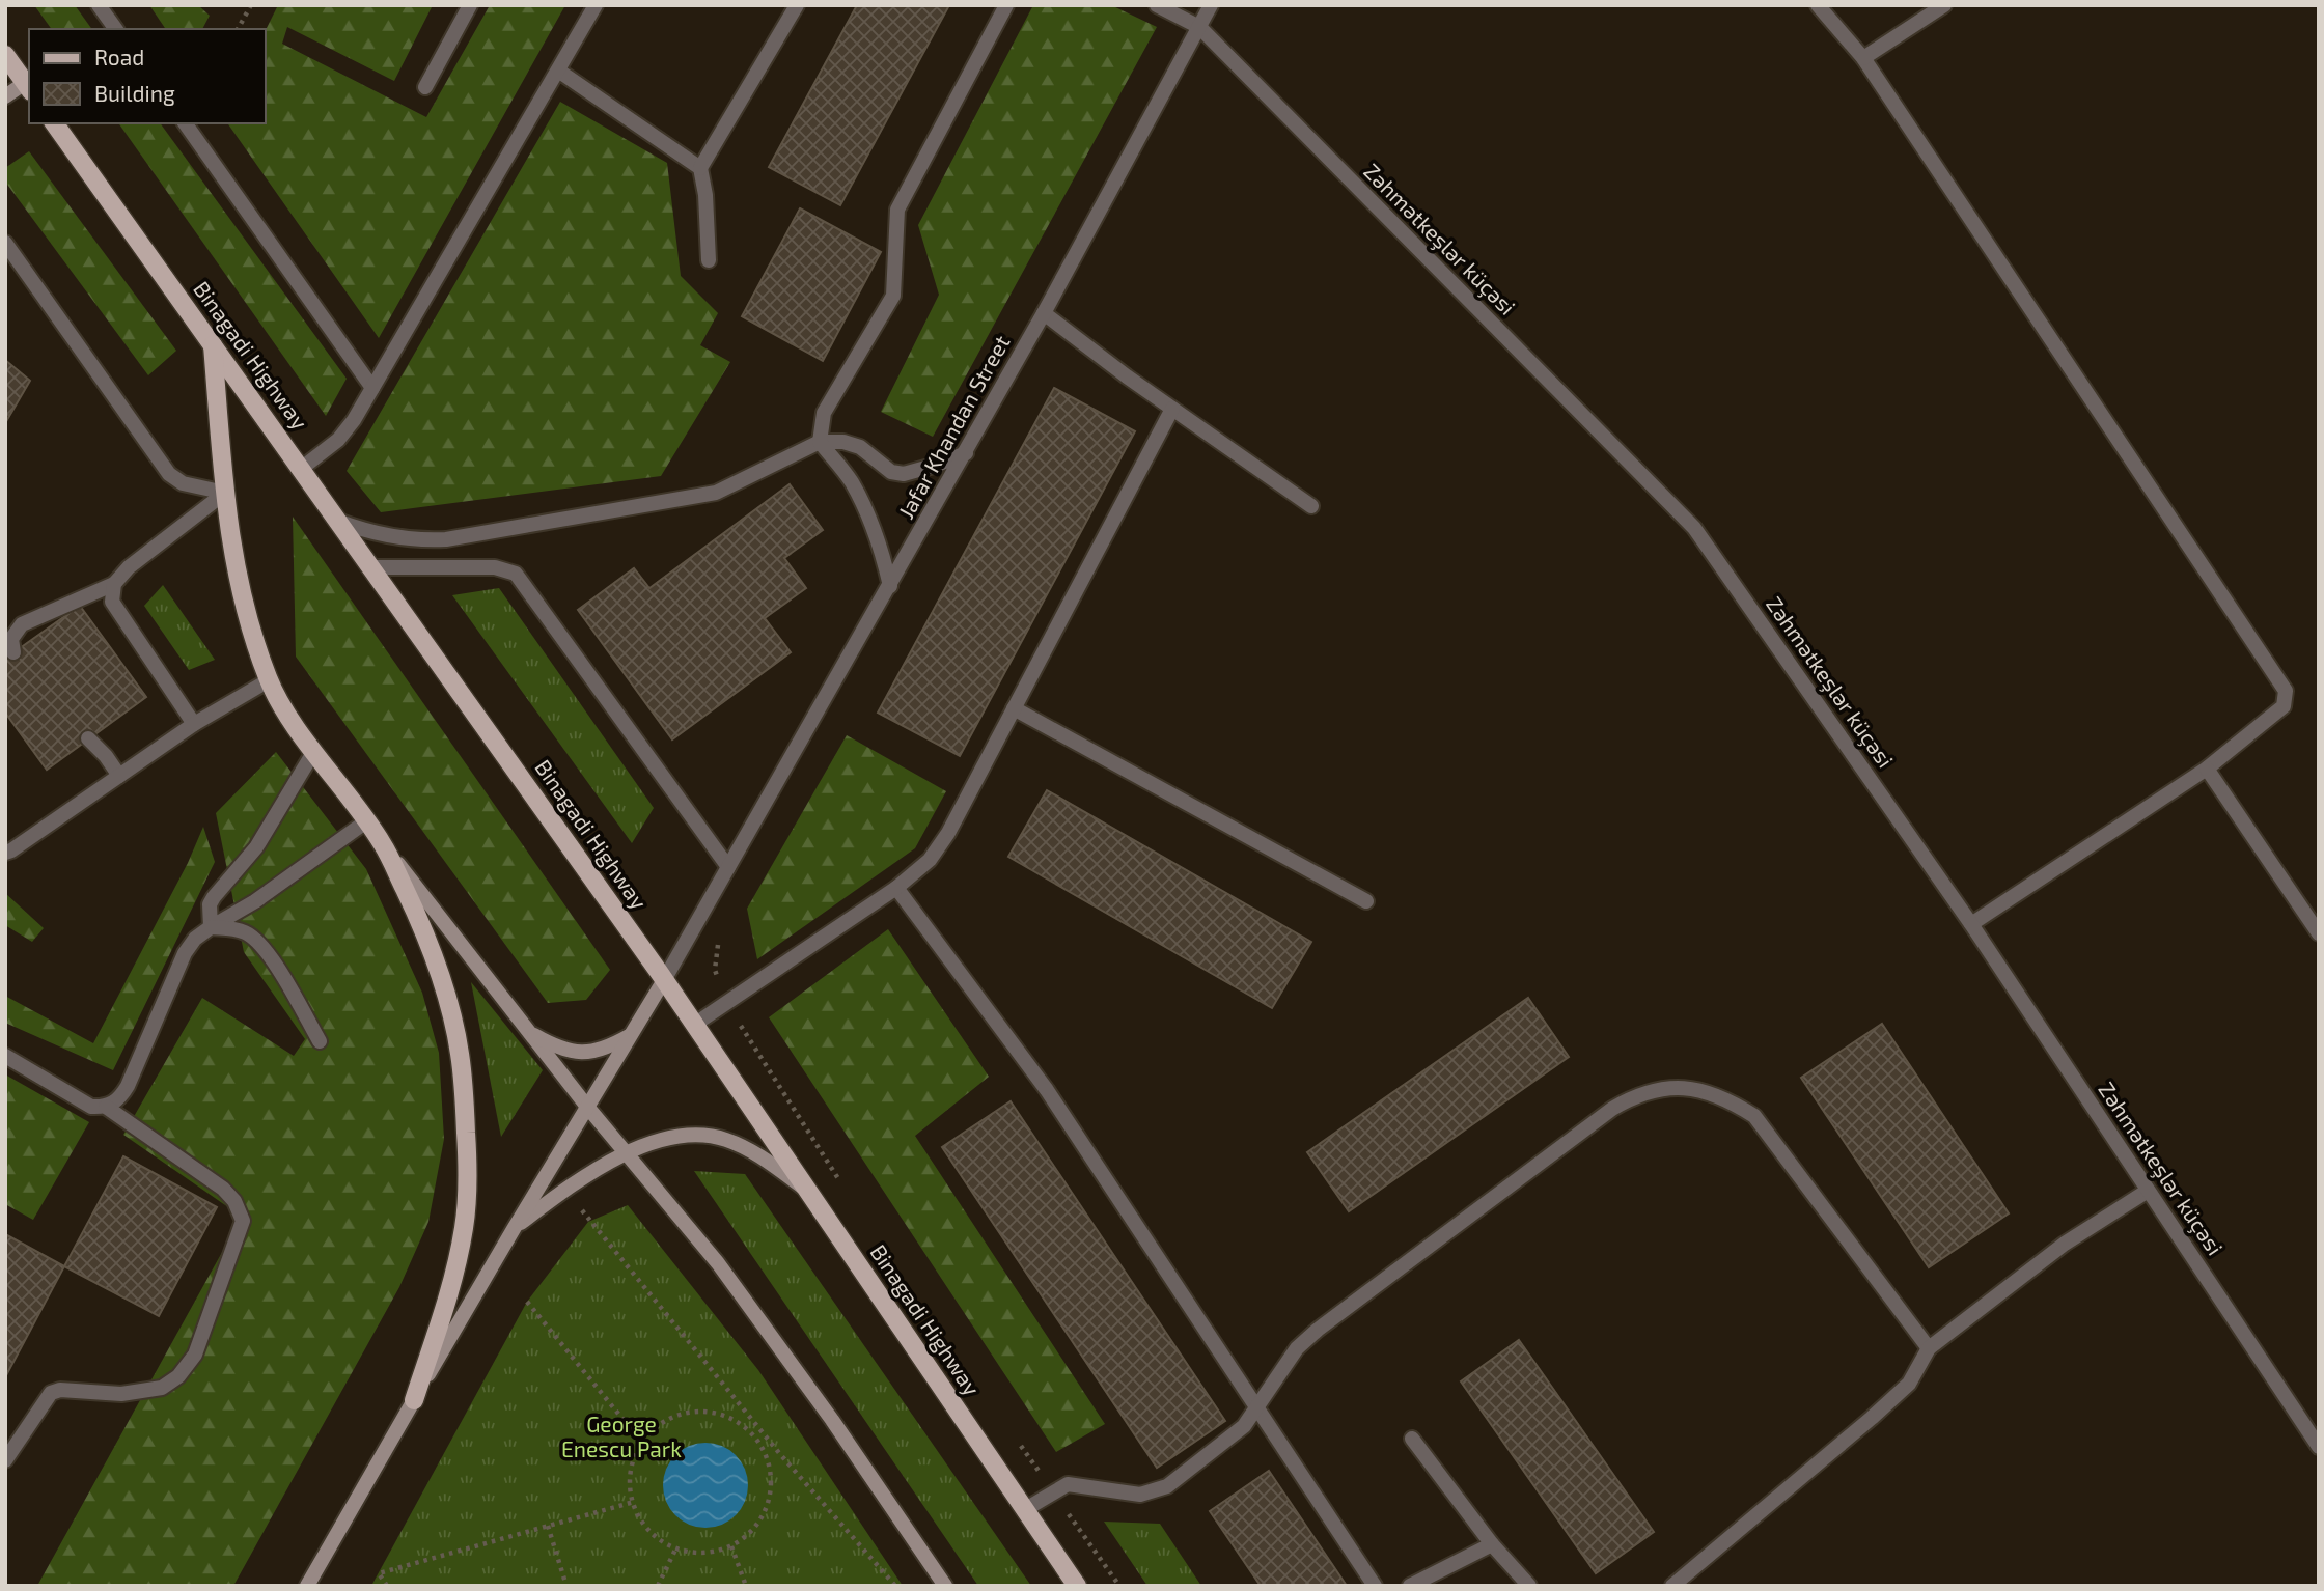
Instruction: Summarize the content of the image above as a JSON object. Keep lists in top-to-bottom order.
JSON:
{
  "streets": {
    "main road": ["Binagadi Highway"],
    "street": ["Zəhmətkeşlər küçəsi", "Jafar Khandan Street"]
  },
  "crossings": [
    ["Zəhmətkeşlər küçəsi", "Jafar Khandan Street"],
    ["Binagadi Highway", "Jafar Khandan Street"]
  ],
  "parks": ["George Enescu Park"],
  "legend": ["Road", "Building"]
}
